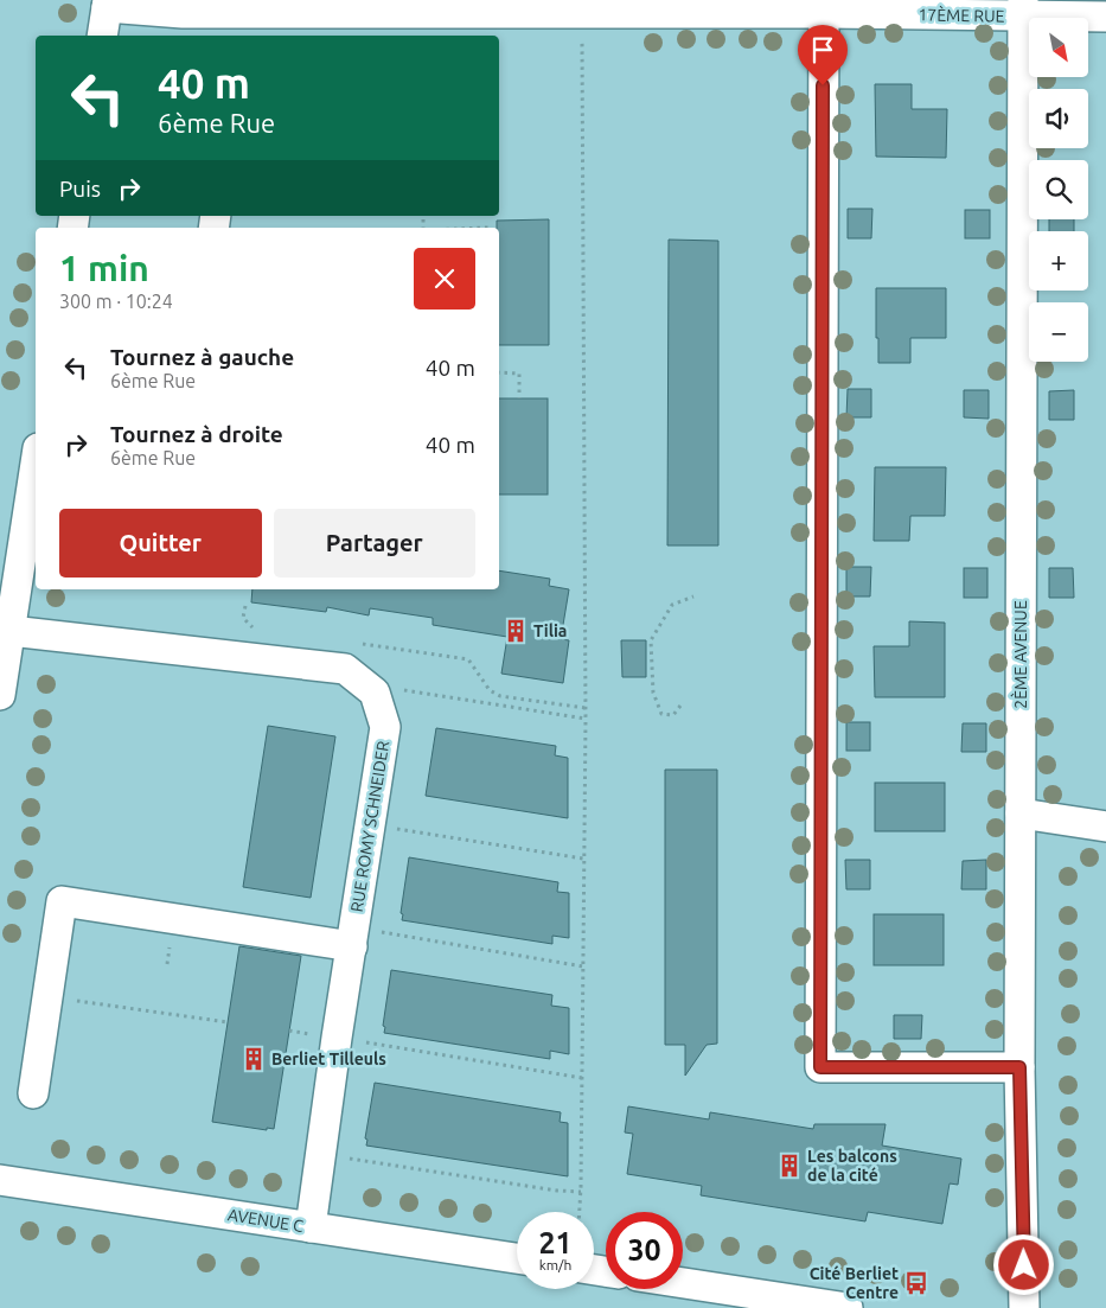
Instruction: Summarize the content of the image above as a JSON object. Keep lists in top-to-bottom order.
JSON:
{
  "streets": {
    "street": [
      "17ÈME RUE",
      "2ÈME AVENUE",
      "RUE ROMY SCHNEIDER",
      "AVENUE C"
    ]
  },
  "crossings": [
    ["17ÈME RUE", "2ÈME AVENUE"],
    ["RUE ROMY SCHNEIDER", "AVENUE C"]
  ],
  "places": {
    "building": ["Tilia", "Berliet Tilleuls", "Les balcons de la cité"],
    "bus stop": ["Cité Berliet Centre"]
  },
  "north": "bottom right",
  "page": {
    "map_buttons": ["+", "−"],
    "turn": ["40 m", "6ème Rue"],
    "then": "Puis",
    "heading": ["1 min", "300 m · 10:24"],
    "list": [
      {
        "name": "Tournez à gauche",
        "note": "6ème Rue",
        "value": "40 m"
      },
      {
        "name": "Tournez à droite",
        "note": "6ème Rue",
        "value": "40 m"
      }
    ],
    "buttons": ["Quitter", "Partager"],
    "speed": "21 km/h",
    "limit": "30"
  }
}
